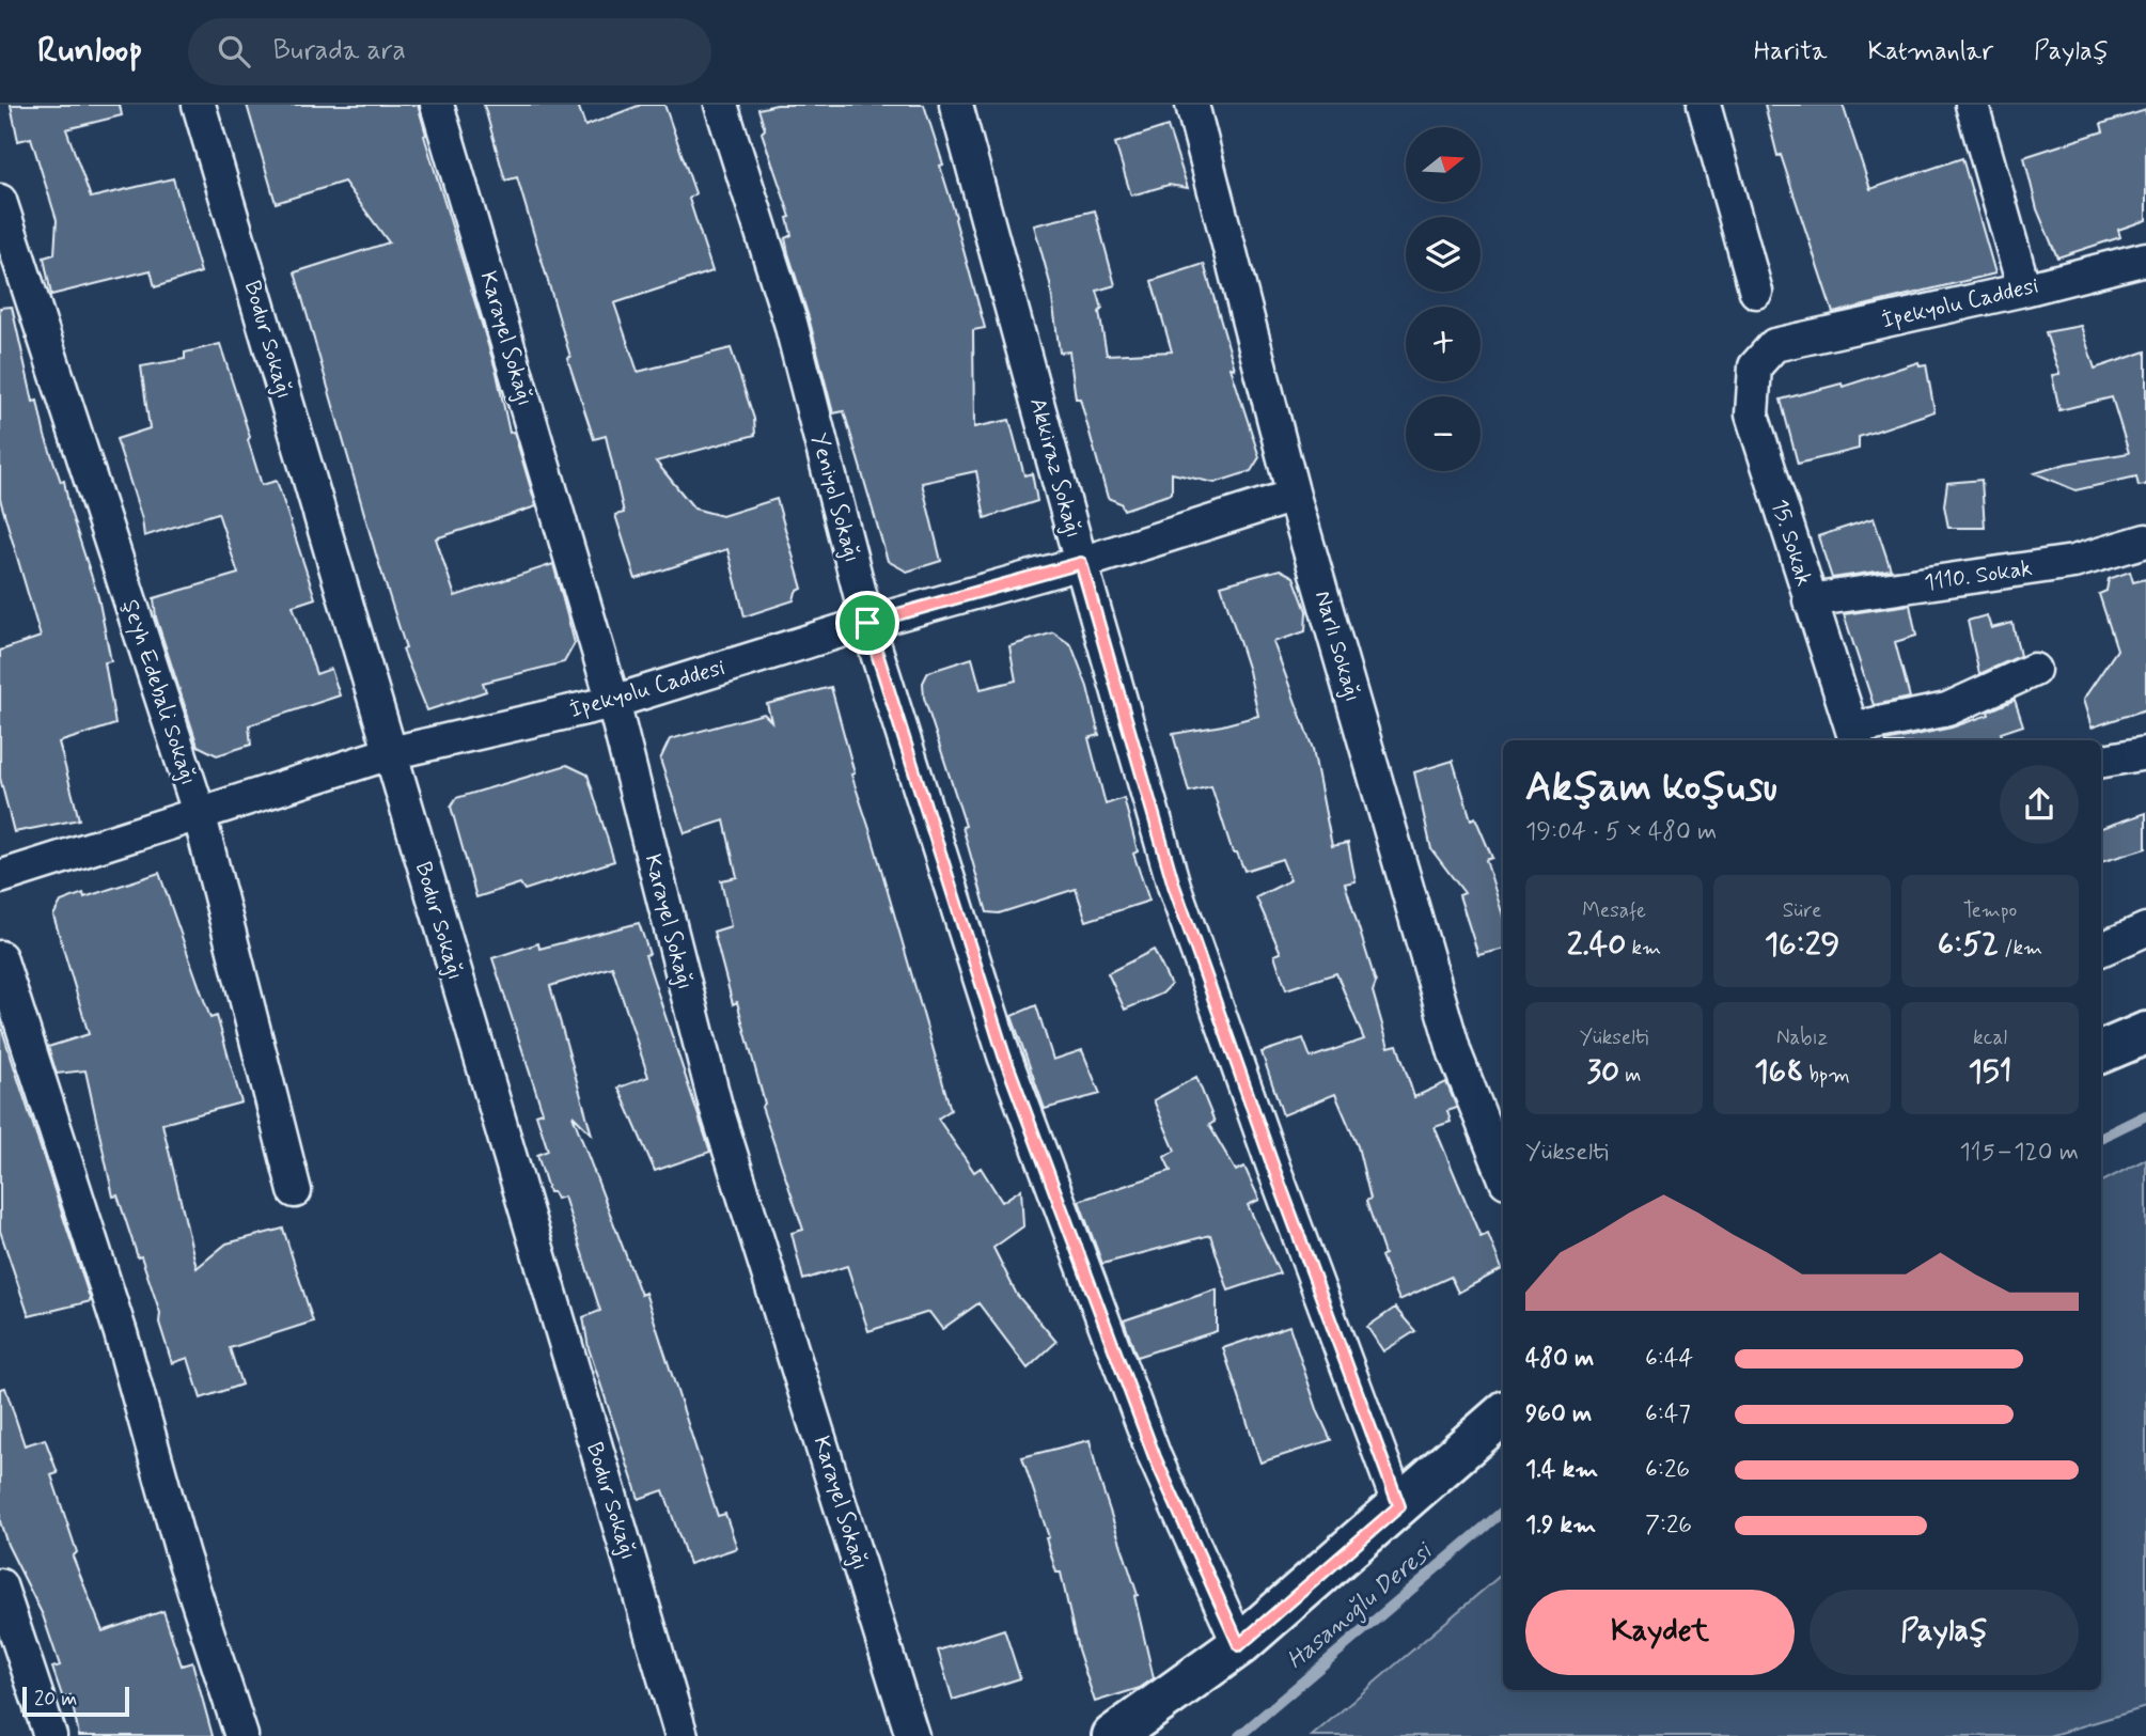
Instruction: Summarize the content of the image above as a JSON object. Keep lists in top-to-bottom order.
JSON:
{
  "streets": {
    "street": [
      "İpekyolu Caddesi",
      "Karayel Sokağı",
      "Bodur Sokağı",
      "Akkiraz Sokağı",
      "Yeniyol Sokağı",
      "15. Sokak",
      "1110. Sokak",
      "Narlı Sokağı",
      "Şeyh Edebali Sokağı"
    ]
  },
  "crossings": [
    ["İpekyolu Caddesi", "Karayel Sokağı"],
    ["İpekyolu Caddesi", "Bodur Sokağı"],
    ["İpekyolu Caddesi", "Akkiraz Sokağı"],
    ["İpekyolu Caddesi", "Yeniyol Sokağı"],
    ["İpekyolu Caddesi", "15. Sokak"],
    ["İpekyolu Caddesi", "Narlı Sokağı"],
    ["İpekyolu Caddesi", "Şeyh Edebali Sokağı"],
    ["15. Sokak", "1110. Sokak"]
  ],
  "water": ["Hasanoğlu Deresi"],
  "scale_bar": "20 m",
  "north": "right",
  "page": {
    "header": "Runloop",
    "search": "Burada ara",
    "nav": ["Harita", "Katmanlar", "Paylaş"],
    "map_buttons": ["+", "−"],
    "heading": ["Akşam koşusu", "19:04 · 5 × 480 m"],
    "stats": [
      ["Mesafe", "2.40 km"],
      ["Süre", "16:29"],
      ["Tempo", "6:52 /km"],
      ["Yükselti", "30 m"],
      ["Nabız", "168 bpm"],
      ["kcal", "151"]
    ],
    "chart": ["Yükselti", "115–120 m"],
    "list": [
      {
        "name": "480 m",
        "note": "6:44"
      },
      {
        "name": "960 m",
        "note": "6:47"
      },
      {
        "name": "1.4 km",
        "note": "6:26"
      },
      {
        "name": "1.9 km",
        "note": "7:26"
      }
    ],
    "buttons": ["Kaydet", "Paylaş"],
    "scale": "20 m"
  }
}
